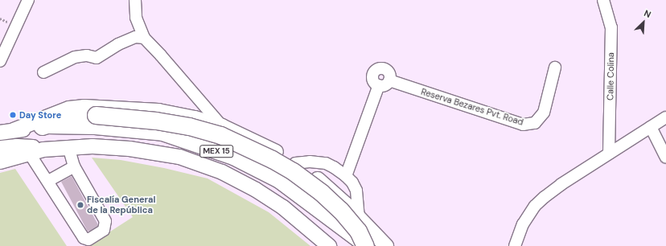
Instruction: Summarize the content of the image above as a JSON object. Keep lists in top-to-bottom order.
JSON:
{
  "streets": {
    "main road": ["MEX 15"],
    "street": ["Calle Colina", "Reserva Bezares Pvt. Road"]
  },
  "places": ["Day Store", "Fiscalía General de la República"],
  "north": "top right"
}
